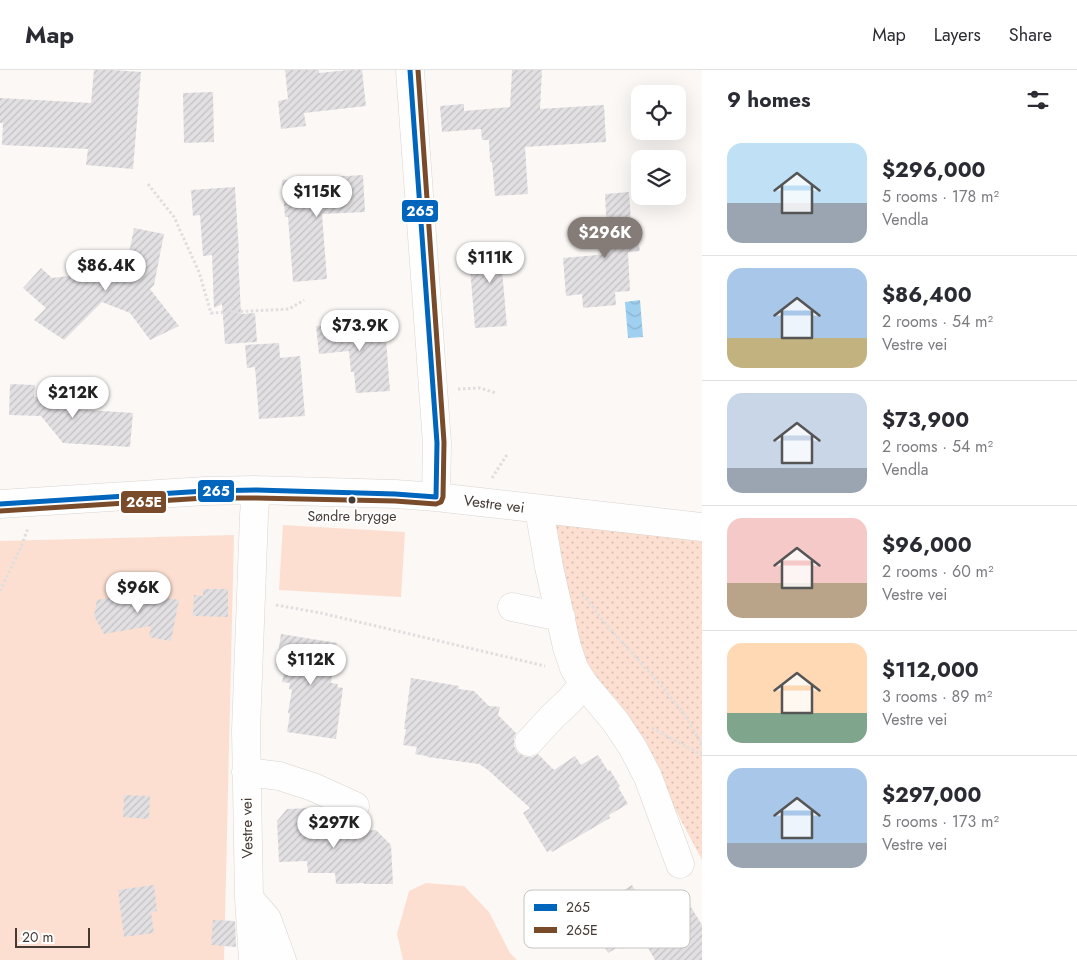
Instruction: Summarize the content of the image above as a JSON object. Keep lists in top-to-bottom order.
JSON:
{
  "streets": {
    "street": ["Vestre vei"]
  },
  "places": ["Søndre brygge"],
  "lines": ["transit line 265", "transit line 265E"],
  "legend": ["265", "265E"],
  "scale_bar": "20 m",
  "page": {
    "header": "Map",
    "nav": ["Map", "Layers", "Share"],
    "heading": "9 homes",
    "list": [
      {
        "name": "$296,000",
        "note": "5 rooms · 178 m² · Vendla"
      },
      {
        "name": "$86,400",
        "note": "2 rooms · 54 m² · Vestre vei"
      },
      {
        "name": "$73,900",
        "note": "2 rooms · 54 m² · Vendla"
      },
      {
        "name": "$96,000",
        "note": "2 rooms · 60 m² · Vestre vei"
      },
      {
        "name": "$112,000",
        "note": "3 rooms · 89 m² · Vestre vei"
      },
      {
        "name": "$297,000",
        "note": "5 rooms · 173 m² · Vestre vei"
      }
    ],
    "price": [
      "$115K",
      "$296K",
      "$111K",
      "$86.4K",
      "$73.9K",
      "$212K",
      "$96K",
      "$112K",
      "$297K"
    ],
    "scale": "20 m"
  }
}
